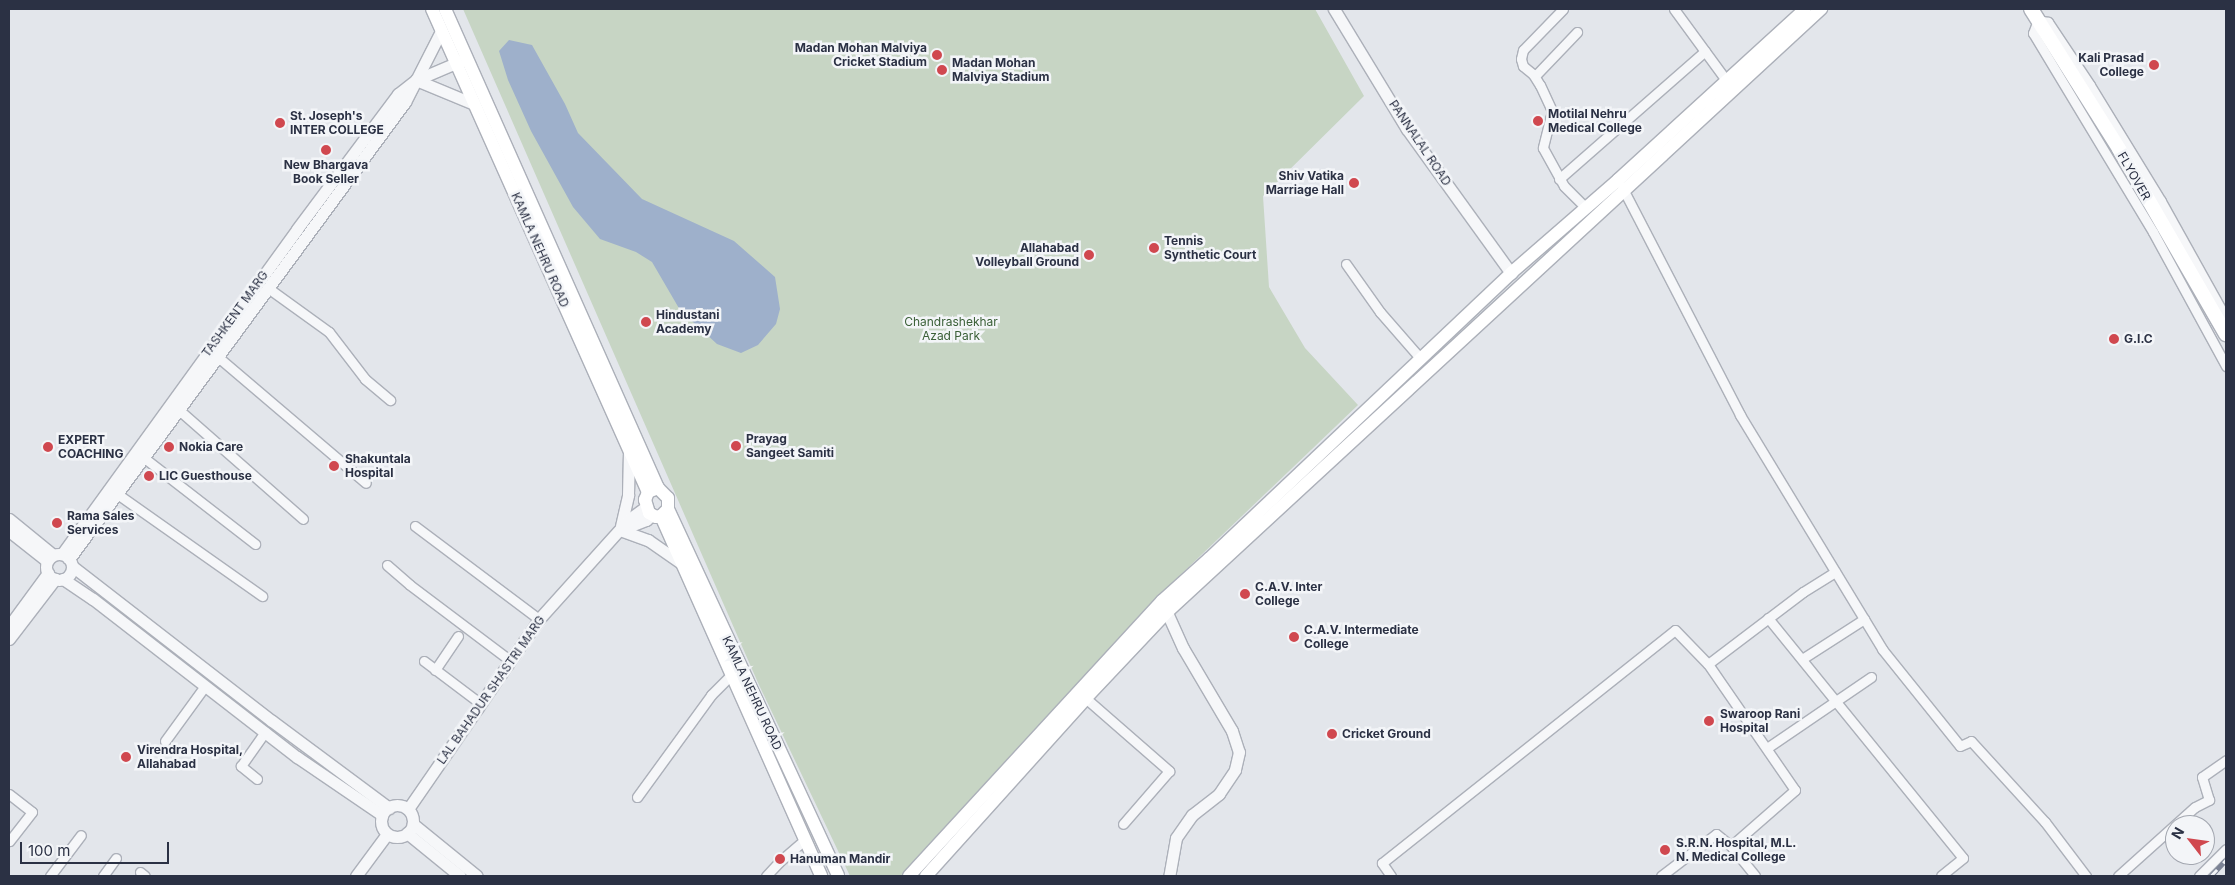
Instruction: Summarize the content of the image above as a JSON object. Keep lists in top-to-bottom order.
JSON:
{
  "streets": {
    "main road": ["FLYOVER", "KAMLA NEHRU ROAD"],
    "street": ["PANNALAL ROAD", "TASHKENT MARG", "LAL BAHADUR SHASTRI MARG"]
  },
  "crossings": [
    ["KAMLA NEHRU ROAD", "TASHKENT MARG"]
  ],
  "parks": ["Chandrashekhar Azad Park"],
  "places": [
    "Madan Mohan Malviya Cricket Stadium",
    "Kali Prasad College",
    "Madan Mohan Malviya Stadium",
    "Motilal Nehru Medical College",
    "St. Joseph's INTER COLLEGE",
    "New Bhargava Book Seller",
    "Shiv Vatika Marriage Hall",
    "Tennis Synthetic Court",
    "Allahabad Volleyball Ground",
    "Hindustani Academy",
    "G.I.C",
    "Prayag Sangeet Samiti",
    "EXPERT COACHING",
    "Nokia Care",
    "Shakuntala Hospital",
    "LIC Guesthouse",
    "Rama Sales Services",
    "C.A.V. Inter College",
    "C.A.V. Intermediate College",
    "Swaroop Rani Hospital",
    "Cricket Ground",
    "Virendra Hospital, Allahabad",
    "S.R.N. Hospital, M.L. N. Medical College",
    "Hanuman Mandir"
  ],
  "scale_bar": "100 m",
  "north": "top left"
}
